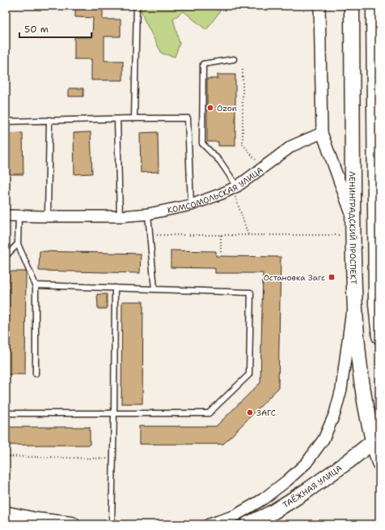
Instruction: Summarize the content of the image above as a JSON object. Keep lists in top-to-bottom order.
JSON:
{
  "streets": {
    "main road": ["ЛЕНИНГРАДСКИЙ ПРОСПЕКТ", "ТАЁЖНАЯ УЛИЦА"],
    "street": ["КОМСОМОЛЬСКАЯ УЛИЦА"]
  },
  "crossings": [
    ["ЛЕНИНГРАДСКИЙ ПРОСПЕКТ", "ТАЁЖНАЯ УЛИЦА"]
  ],
  "places": {
    "other": ["Ozon", "ЗАГС"],
    "transit": ["Остановка Загс"]
  },
  "scale_bar": "50 m"
}
